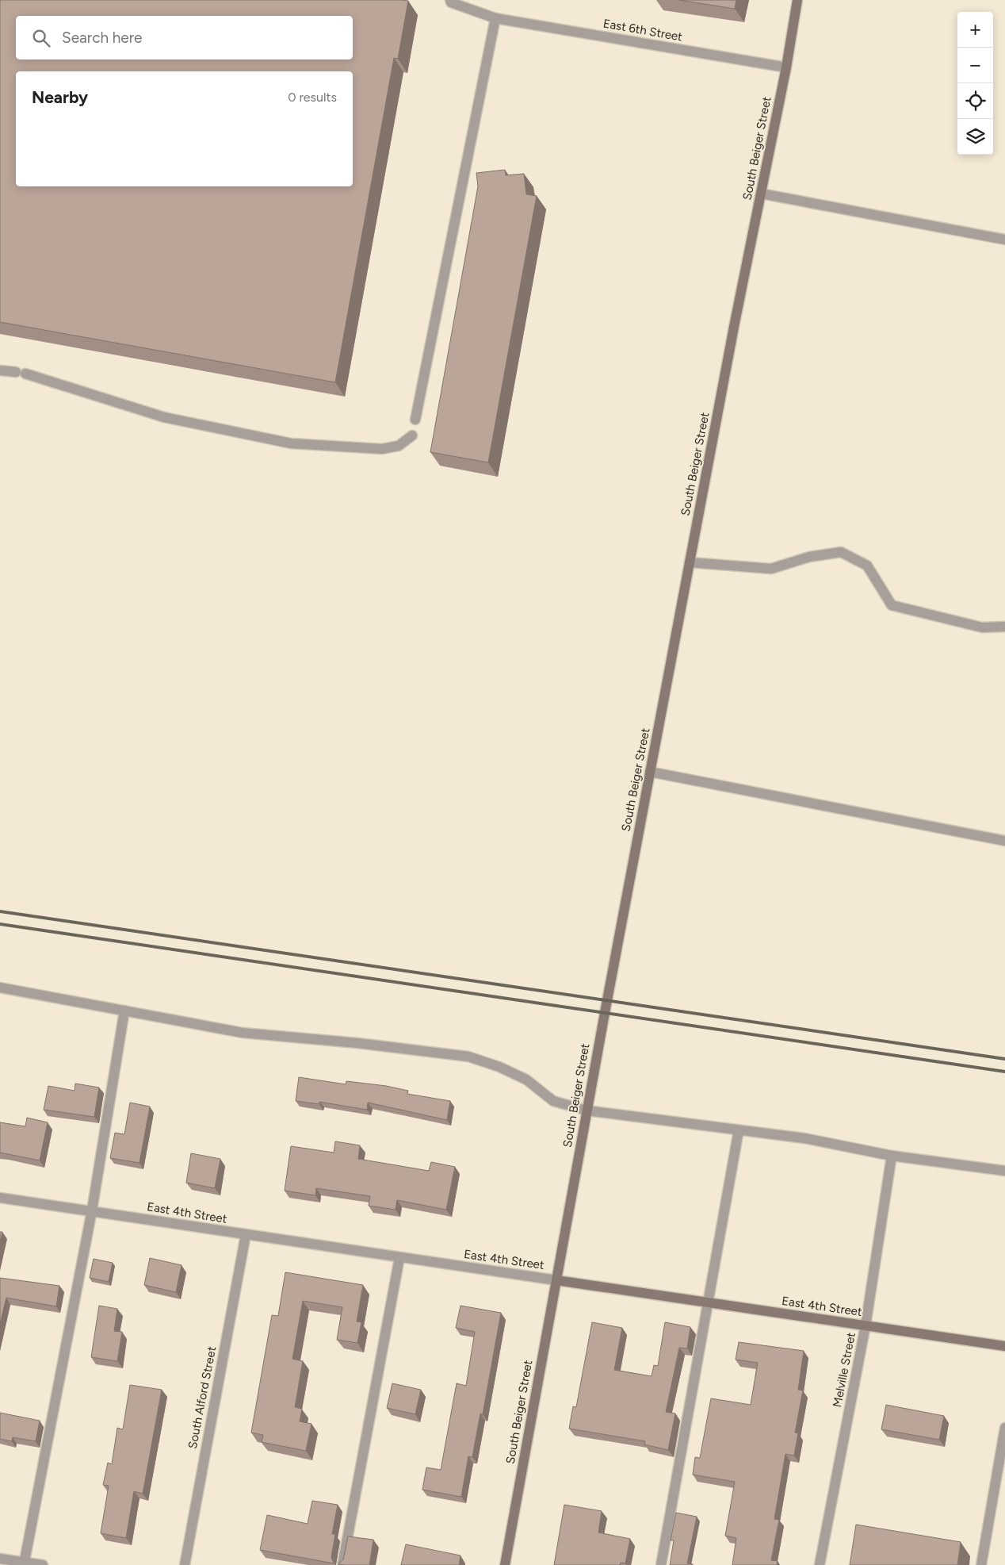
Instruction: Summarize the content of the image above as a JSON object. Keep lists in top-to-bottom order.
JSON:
{
  "streets": {
    "street": [
      "East 6th Street",
      "South Beiger Street",
      "East 4th Street",
      "Melville Street",
      "South Alford Street"
    ]
  },
  "crossings": [
    ["East 6th Street", "South Beiger Street"],
    ["South Beiger Street", "East 4th Street"],
    ["East 4th Street", "Melville Street"],
    ["East 4th Street", "South Alford Street"]
  ],
  "page": {
    "map_buttons": ["+", "−"],
    "search": "Search here",
    "heading": ["Nearby", "0 results"]
  }
}
